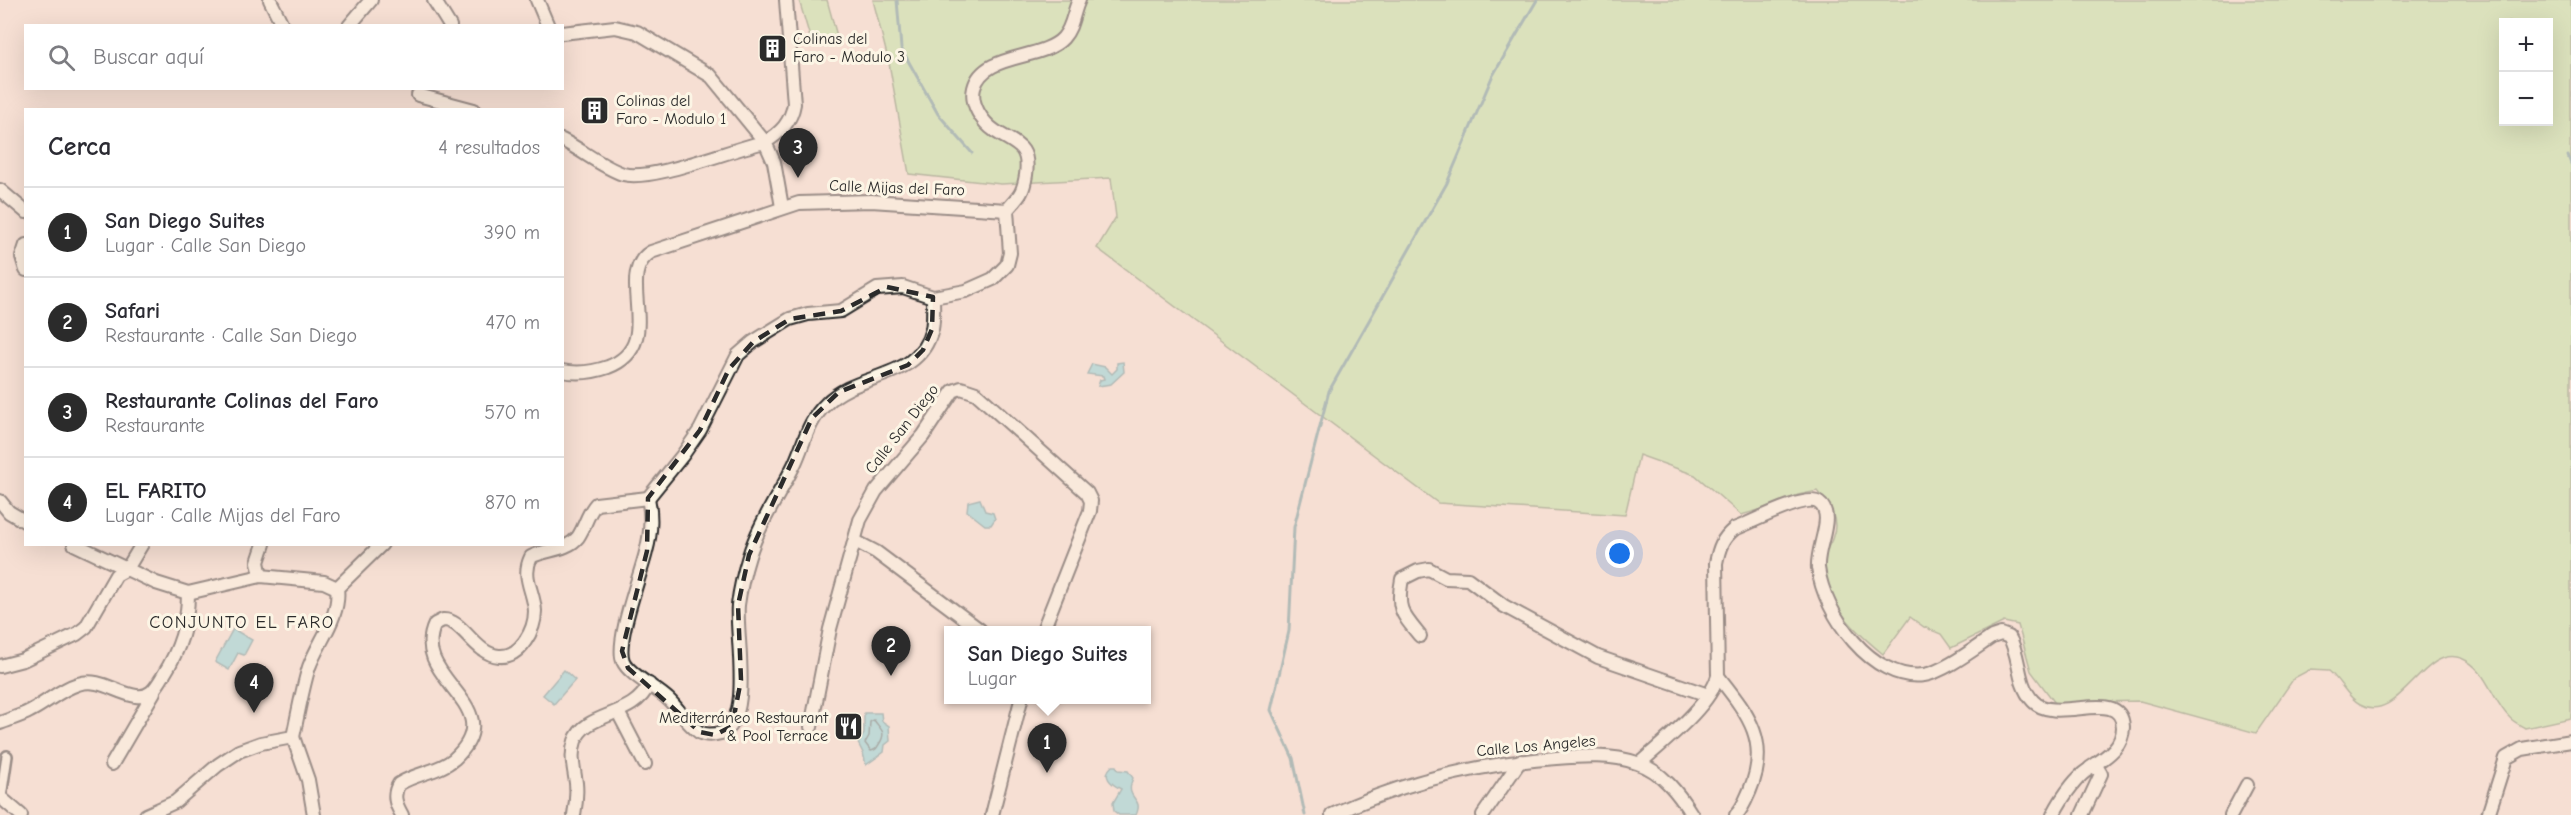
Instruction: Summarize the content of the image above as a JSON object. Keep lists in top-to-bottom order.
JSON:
{
  "streets": {
    "street": ["Calle Mijas del Faro", "Calle San Diego", "Calle Los Angeles"]
  },
  "districts": ["CONJUNTO EL FARO"],
  "places": {
    "building": ["Colinas del Faro - Modulo 3", "Colinas del Faro - Modulo 1"],
    "restaurant": ["Mediterráneo Restaurant & Pool Terrace"]
  },
  "page": {
    "map_buttons": ["+", "−"],
    "search": "Buscar aquí",
    "heading": ["Cerca", "4 resultados"],
    "pins": [
      "3",
      "2",
      "4",
      "1"
    ],
    "list": [
      {
        "mark": "1",
        "name": "San Diego Suites",
        "note": "Lugar · Calle San Diego",
        "value": "390 m"
      },
      {
        "mark": "2",
        "name": "Safari",
        "note": "Restaurante · Calle San Diego",
        "value": "470 m"
      },
      {
        "mark": "3",
        "name": "Restaurante Colinas del Faro",
        "note": "Restaurante",
        "value": "570 m"
      },
      {
        "mark": "4",
        "name": "EL FARITO",
        "note": "Lugar · Calle Mijas del Faro",
        "value": "870 m"
      }
    ],
    "popup": ["San Diego Suites", "Lugar"]
  }
}
